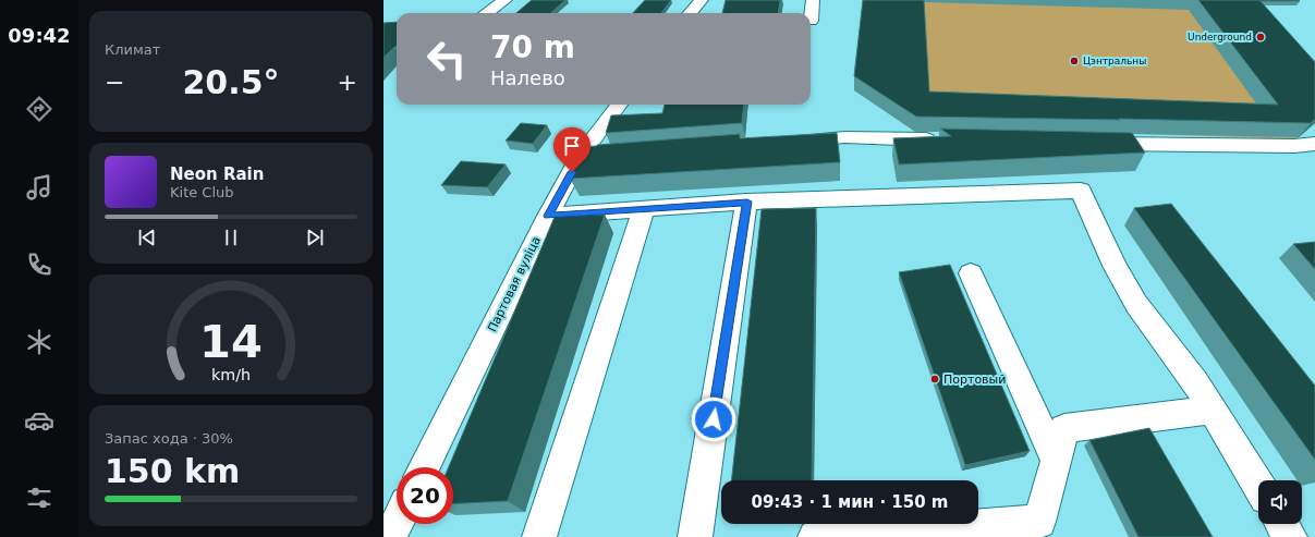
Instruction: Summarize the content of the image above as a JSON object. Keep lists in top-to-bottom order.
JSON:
{
  "streets": {
    "street": ["Партовая вуліца"]
  },
  "places": ["Underground", "Цэнтральны", "Портовый"],
  "page": {
    "tabs": "09:42",
    "tile": [
      "Климат",
      ["Запас хода · 30%", "150 km"]
    ],
    "turn": ["70 m", "Налево"],
    "heat": ["−", "20.5°", "+"],
    "song": ["Neon Rain", "Kite Club"],
    "limit": "20",
    "trip": "09:43 · 1 мин · 150 m",
    "gauge": ["14", "km/h"]
  }
}
